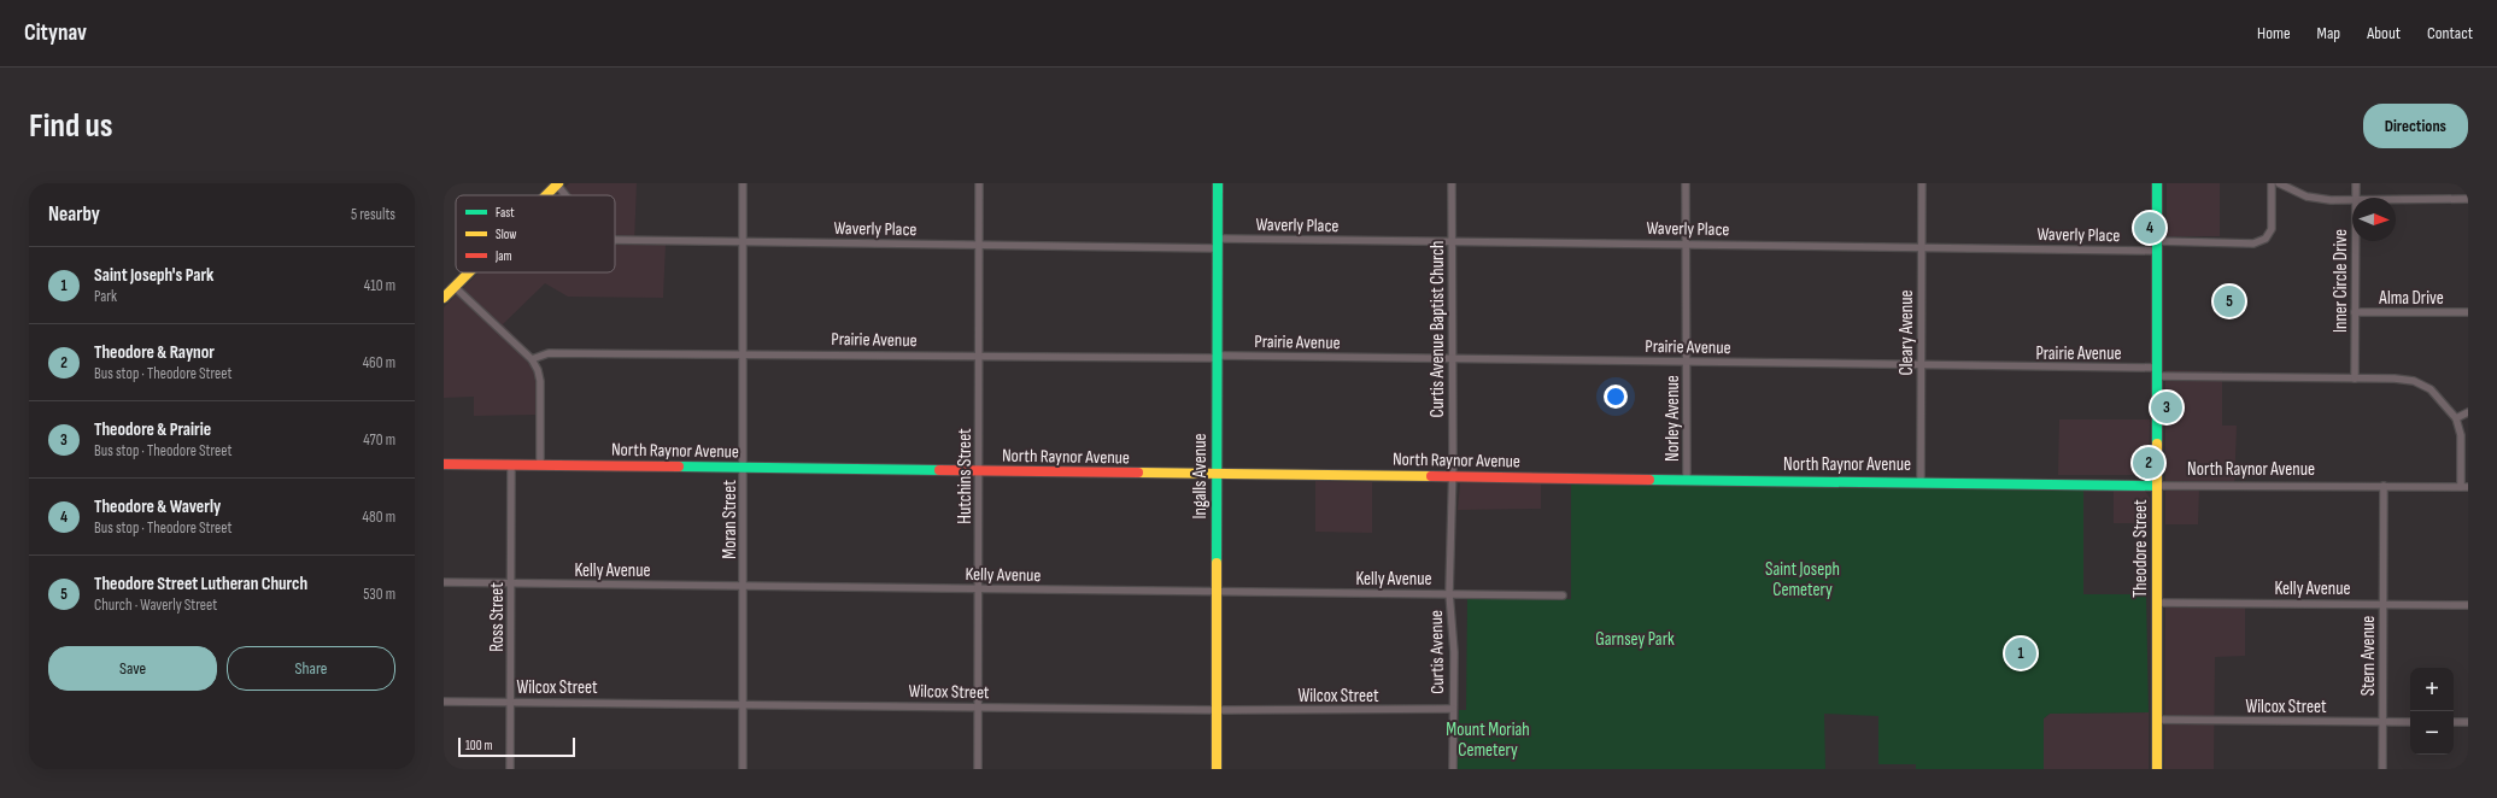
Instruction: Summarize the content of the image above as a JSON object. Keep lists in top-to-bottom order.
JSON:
{
  "streets": {
    "main road": ["North Raynor Avenue", "Ingalls Avenue", "Theodore Street"],
    "street": [
      "Waverly Place",
      "Inner Circle Drive",
      "Alma Drive",
      "Curtis Avenue Baptist Church",
      "Cleary Avenue",
      "Prairie Avenue",
      "Norley Avenue",
      "Hutchins Street",
      "Moran Street",
      "Kelly Avenue",
      "Ross Street",
      "Curtis Avenue",
      "Stern Avenue",
      "Wilcox Street"
    ]
  },
  "crossings": [
    ["Waverly Place", "Curtis Avenue Baptist Church"],
    ["Waverly Place", "Cleary Avenue"],
    ["Waverly Place", "Norley Avenue"],
    ["Waverly Place", "Hutchins Street"],
    ["Waverly Place", "Ingalls Avenue"],
    ["Waverly Place", "Moran Street"],
    ["Waverly Place", "Theodore Street"],
    ["Inner Circle Drive", "Alma Drive"],
    ["Inner Circle Drive", "Prairie Avenue"],
    ["Curtis Avenue Baptist Church", "Prairie Avenue"],
    ["Curtis Avenue Baptist Church", "North Raynor Avenue"],
    ["Curtis Avenue Baptist Church", "Curtis Avenue"],
    ["Cleary Avenue", "Prairie Avenue"],
    ["Cleary Avenue", "North Raynor Avenue"],
    ["Prairie Avenue", "Norley Avenue"],
    ["Prairie Avenue", "North Raynor Avenue"],
    ["Prairie Avenue", "Hutchins Street"],
    ["Prairie Avenue", "Ingalls Avenue"],
    ["Prairie Avenue", "Moran Street"],
    ["Prairie Avenue", "Theodore Street"],
    ["Norley Avenue", "North Raynor Avenue"],
    ["North Raynor Avenue", "Hutchins Street"],
    ["North Raynor Avenue", "Ingalls Avenue"],
    ["North Raynor Avenue", "Moran Street"],
    ["North Raynor Avenue", "Theodore Street"],
    ["North Raynor Avenue", "Ross Street"],
    ["North Raynor Avenue", "Curtis Avenue"],
    ["North Raynor Avenue", "Stern Avenue"],
    ["Hutchins Street", "Kelly Avenue"],
    ["Hutchins Street", "Wilcox Street"],
    ["Ingalls Avenue", "Kelly Avenue"],
    ["Ingalls Avenue", "Wilcox Street"],
    ["Moran Street", "Kelly Avenue"],
    ["Moran Street", "Wilcox Street"],
    ["Theodore Street", "Kelly Avenue"],
    ["Theodore Street", "Wilcox Street"],
    ["Kelly Avenue", "Ross Street"],
    ["Kelly Avenue", "Curtis Avenue"],
    ["Kelly Avenue", "Stern Avenue"],
    ["Ross Street", "Wilcox Street"],
    ["Curtis Avenue", "Wilcox Street"],
    ["Stern Avenue", "Wilcox Street"]
  ],
  "parks": ["Saint Joseph Cemetery", "Garnsey Park", "Mount Moriah Cemetery"],
  "legend": ["Fast", "Slow", "Jam"],
  "scale_bar": "100 m",
  "north": "right",
  "page": {
    "header": "Citynav",
    "nav": [
      "Home",
      "Map",
      "About",
      "Contact"
    ],
    "buttons": [
      "Directions",
      ["Save", "Share"]
    ],
    "title": "Find us",
    "heading": ["Nearby", "5 results"],
    "pins": [
      "4",
      "5",
      "3",
      "2",
      "1"
    ],
    "list": [
      {
        "mark": "1",
        "name": "Saint Joseph's Park",
        "note": "Park",
        "value": "410 m"
      },
      {
        "mark": "2",
        "name": "Theodore & Raynor",
        "note": "Bus stop · Theodore Street",
        "value": "460 m"
      },
      {
        "mark": "3",
        "name": "Theodore & Prairie",
        "note": "Bus stop · Theodore Street",
        "value": "470 m"
      },
      {
        "mark": "4",
        "name": "Theodore & Waverly",
        "note": "Bus stop · Theodore Street",
        "value": "480 m"
      },
      {
        "mark": "5",
        "name": "Theodore Street Lutheran Church",
        "note": "Church · Waverly Street",
        "value": "530 m"
      }
    ],
    "map_buttons": ["+", "−"],
    "scale": "100 m"
  }
}
